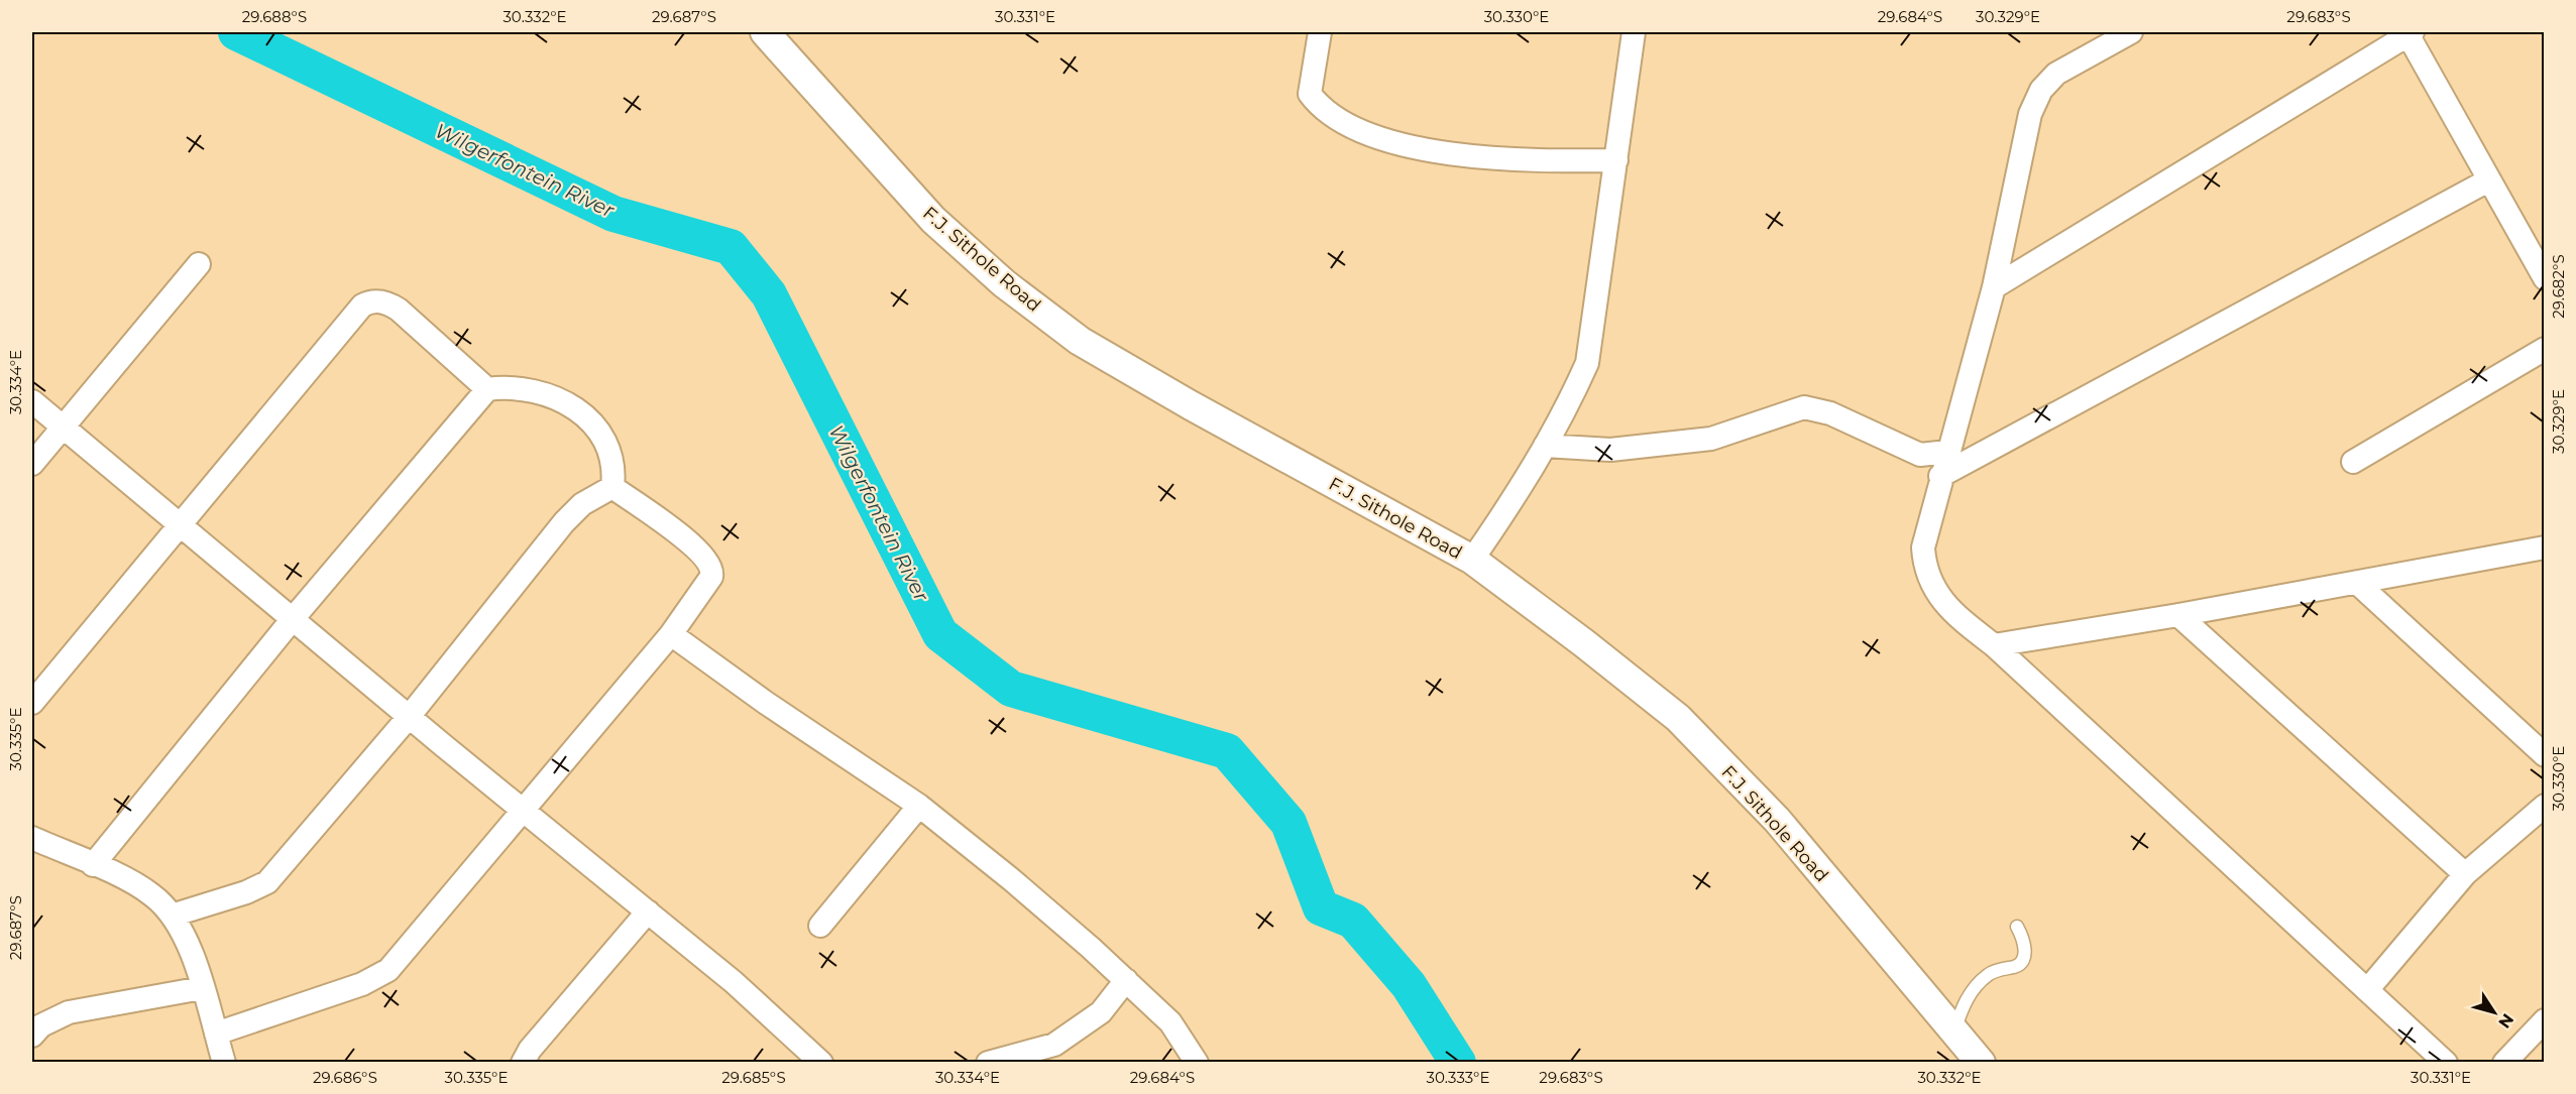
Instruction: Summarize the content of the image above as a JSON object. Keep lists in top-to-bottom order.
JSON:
{
  "streets": {
    "street": ["F.J. Sithole Road"]
  },
  "water": ["Wilgerfontein River"],
  "north": "bottom right",
  "coordinates": [
    "29.688°S",
    "30.332°E",
    "29.687°S",
    "30.331°E",
    "30.330°E",
    "29.684°S",
    "30.329°E",
    "29.683°S",
    "29.682°S",
    "30.334°E",
    "30.335°E",
    "29.686°S",
    "29.685°S",
    "30.333°E"
  ]
}
